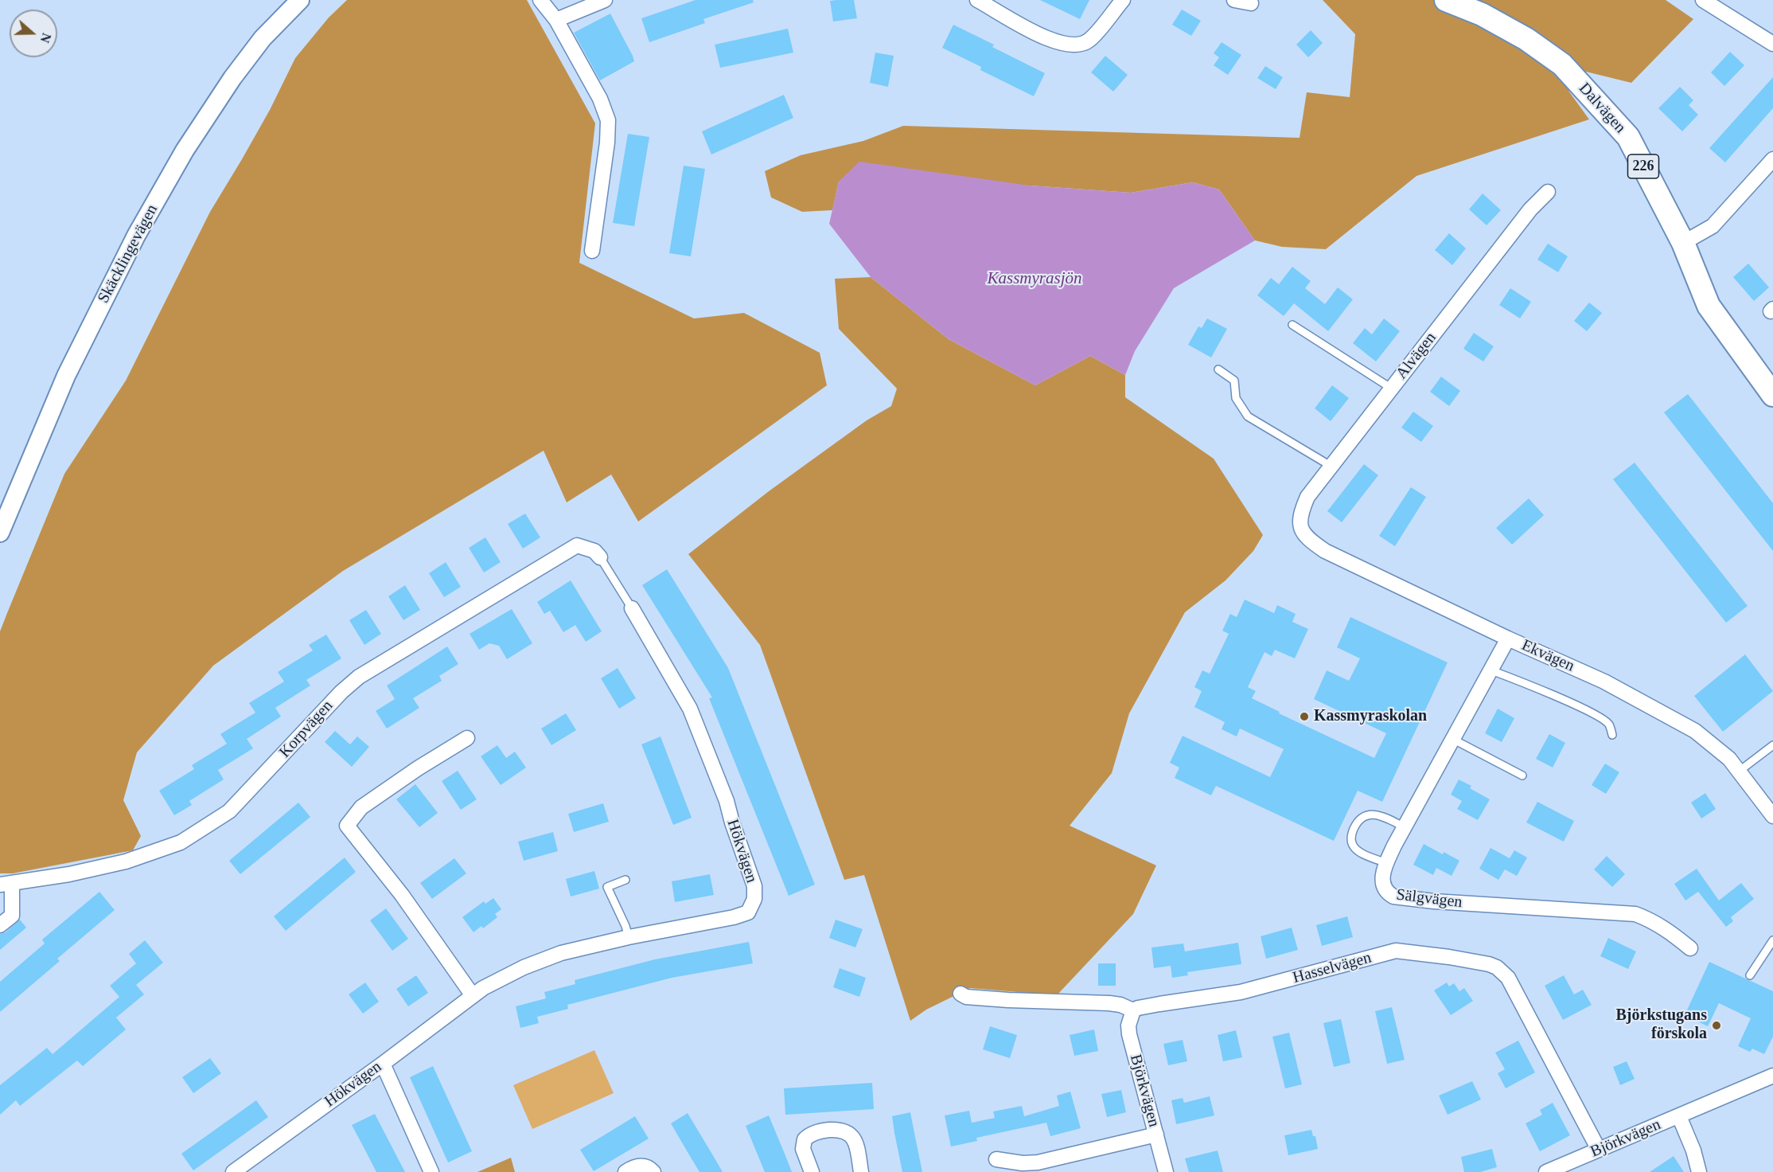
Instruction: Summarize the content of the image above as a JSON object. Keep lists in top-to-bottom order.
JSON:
{
  "streets": {
    "main road": ["Dalvägen", "226"],
    "street": [
      "Skäcklingevägen",
      "Alvägen",
      "Ekvägen",
      "Korpvägen",
      "Hökvägen",
      "Sälgvägen",
      "Hasselvägen",
      "Björkvägen"
    ]
  },
  "crossings": [
    ["Alvägen", "Ekvägen"],
    ["Ekvägen", "Sälgvägen"],
    ["Hasselvägen", "Björkvägen"]
  ],
  "water": ["Kassmyrasjön"],
  "places": ["Kassmyraskolan", "Björkstugans förskola"],
  "north": "right"
}
